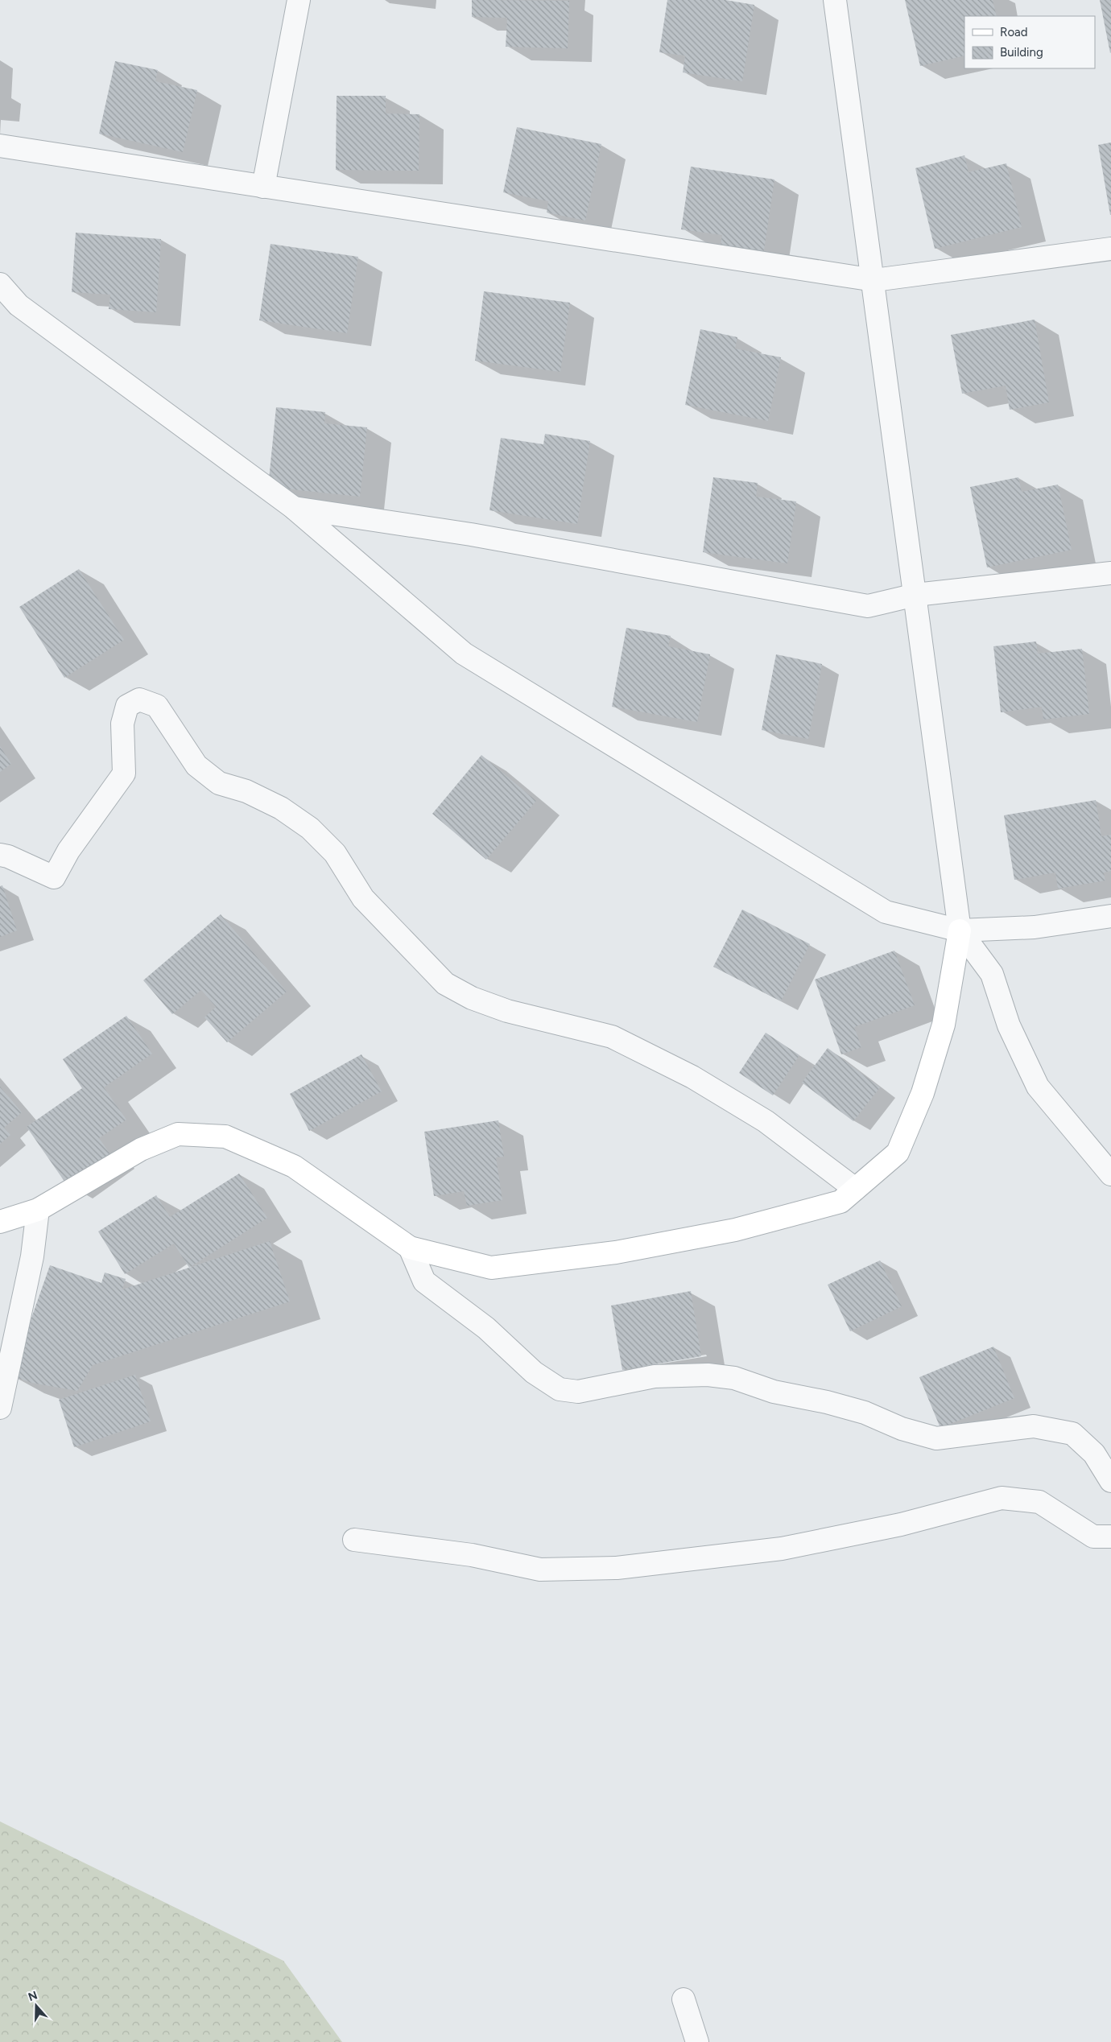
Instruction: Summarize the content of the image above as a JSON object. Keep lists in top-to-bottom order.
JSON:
{
  "legend": ["Road", "Building"],
  "north": "top"
}
